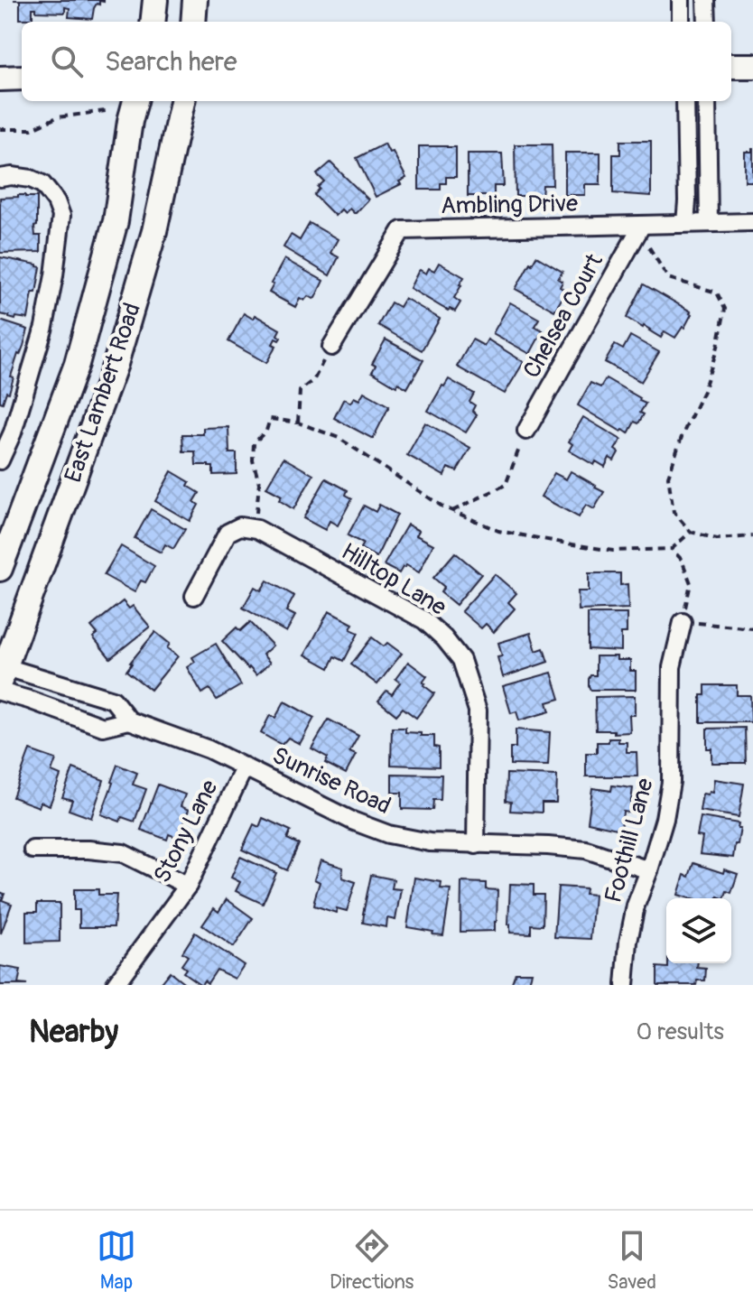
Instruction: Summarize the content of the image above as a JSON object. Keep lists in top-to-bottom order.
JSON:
{
  "streets": {
    "main road": ["East Lambert Road"],
    "street": [
      "Ambling Drive",
      "Chelsea Court",
      "Hilltop Lane",
      "Sunrise Road",
      "Stony Lane",
      "Foothill Lane"
    ]
  },
  "crossings": [
    ["Ambling Drive", "Chelsea Court"],
    ["East Lambert Road", "Sunrise Road"],
    ["Hilltop Lane", "Sunrise Road"],
    ["Sunrise Road", "Stony Lane"],
    ["Sunrise Road", "Foothill Lane"]
  ],
  "page": {
    "search": "Search here",
    "heading": ["Nearby", "0 results"],
    "nav": ["Map", "Directions", "Saved"]
  }
}
